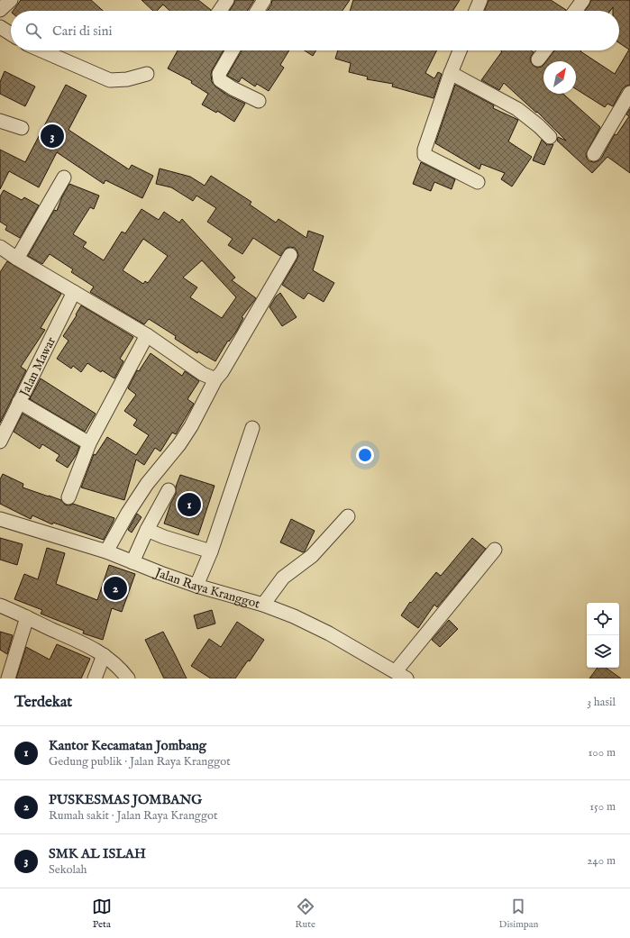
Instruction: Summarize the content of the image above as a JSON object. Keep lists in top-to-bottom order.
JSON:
{
  "streets": {
    "street": ["Jalan Mawar", "Jalan Raya Kranggot"]
  },
  "north": "top right",
  "page": {
    "search": "Cari di sini",
    "pins": ["3", "1", "2"],
    "heading": ["Terdekat", "3 hasil"],
    "list": [
      {
        "mark": "1",
        "name": "Kantor Kecamatan Jombang",
        "note": "Gedung publik · Jalan Raya Kranggot",
        "value": "100 m"
      },
      {
        "mark": "2",
        "name": "PUSKESMAS JOMBANG",
        "note": "Rumah sakit · Jalan Raya Kranggot",
        "value": "150 m"
      },
      {
        "mark": "3",
        "name": "SMK AL ISLAH",
        "note": "Sekolah",
        "value": "240 m"
      }
    ],
    "nav": ["Peta", "Rute", "Disimpan"]
  }
}
